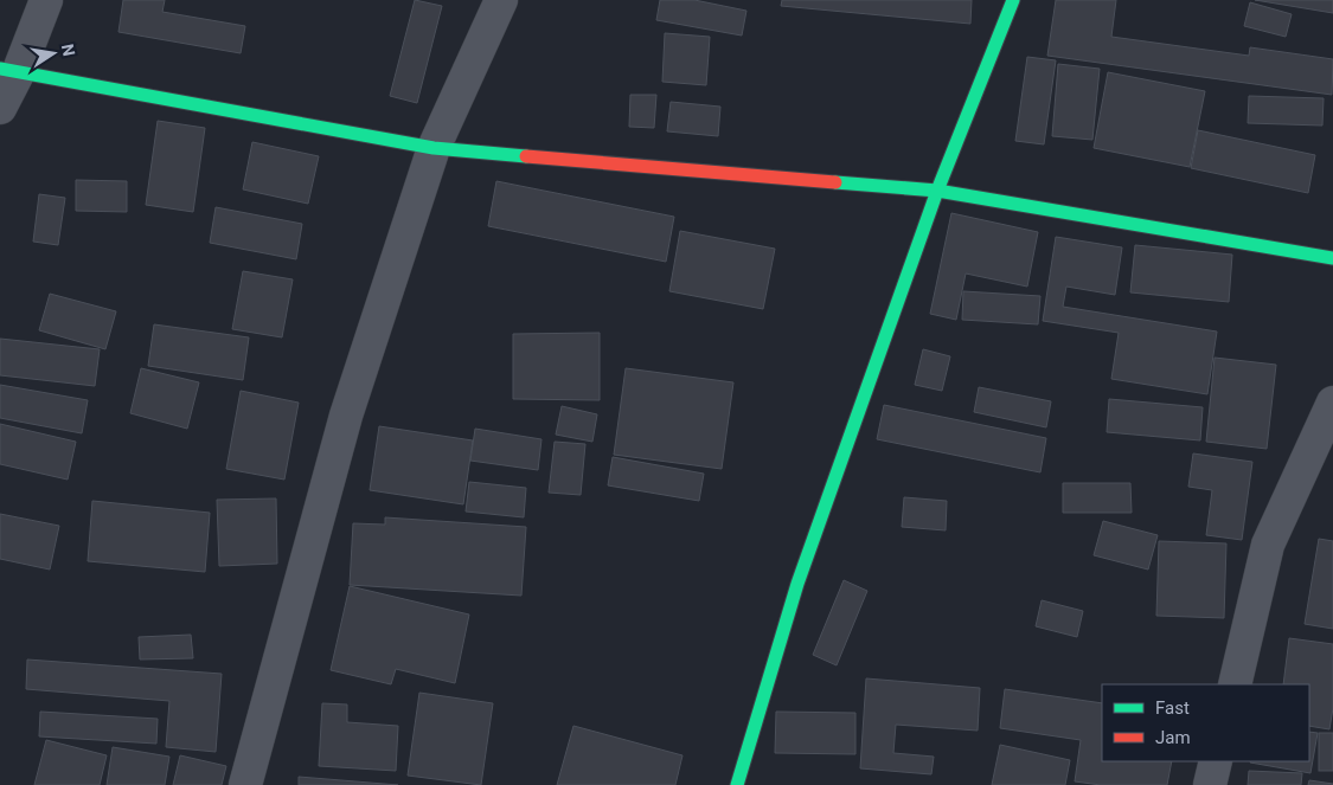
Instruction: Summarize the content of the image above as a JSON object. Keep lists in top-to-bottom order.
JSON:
{
  "legend": ["Fast", "Jam"],
  "north": "right"
}
